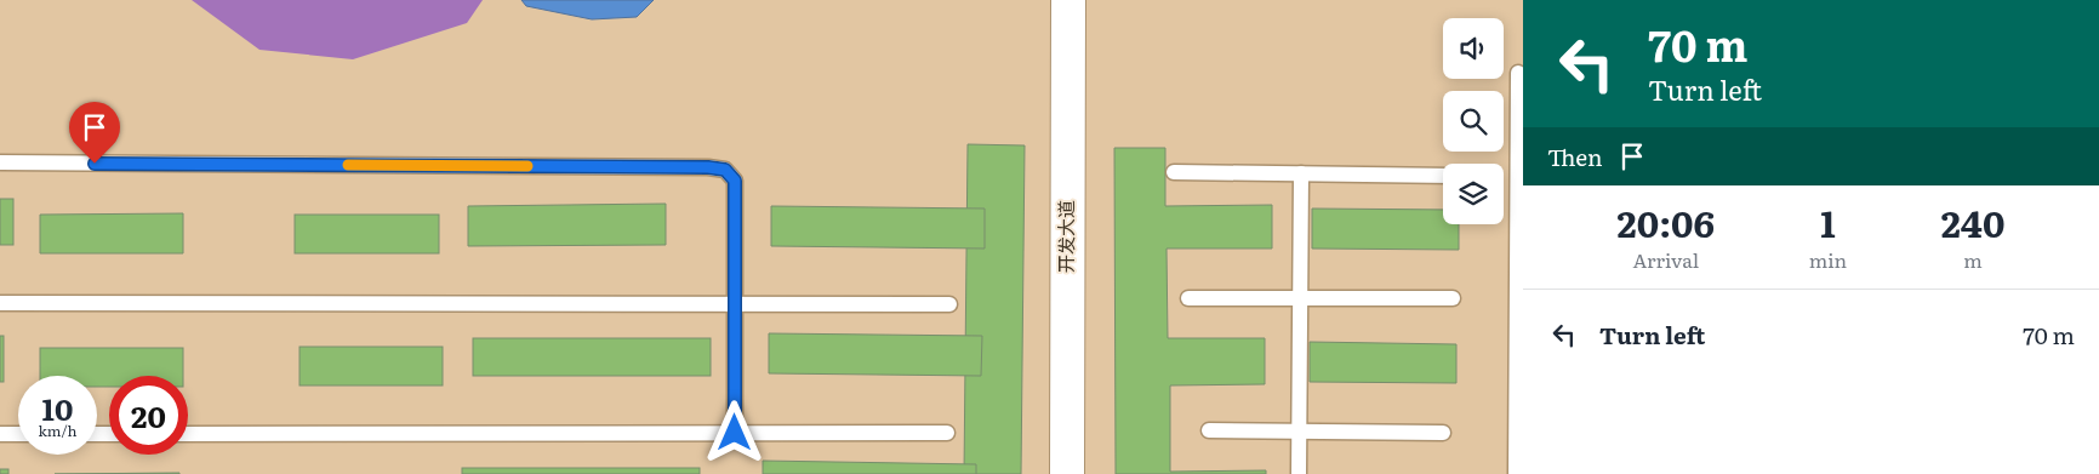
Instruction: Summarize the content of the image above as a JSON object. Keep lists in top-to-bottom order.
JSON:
{
  "streets": {
    "street": ["开发大道"]
  },
  "page": {
    "turn": ["70 m", "Turn left"],
    "then": "Then",
    "eta": [
      "20:06",
      "Arrival",
      "1",
      "min",
      "240",
      "m"
    ],
    "list": [
      {
        "name": "Turn left",
        "value": "70 m"
      }
    ],
    "speed": "10 km/h",
    "limit": "20"
  }
}
